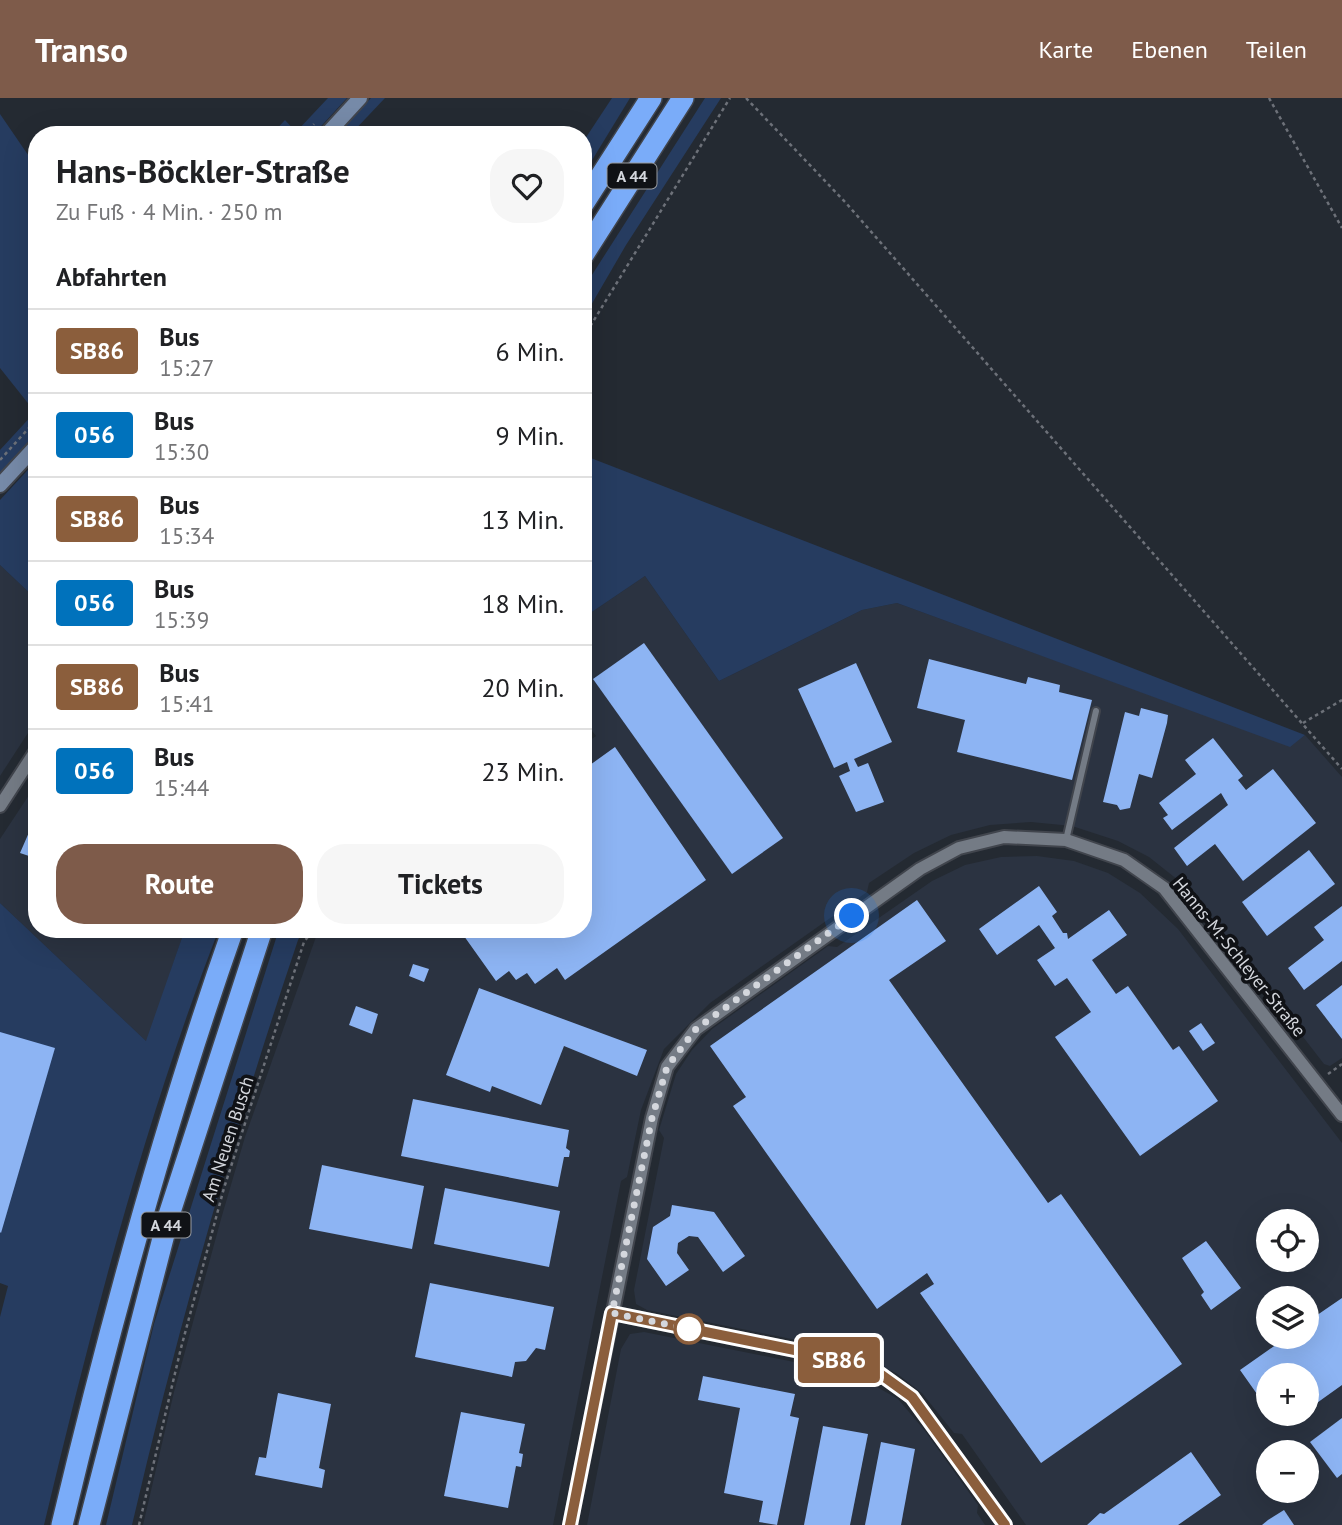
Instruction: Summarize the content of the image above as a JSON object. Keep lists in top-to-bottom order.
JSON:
{
  "streets": {
    "highway": ["A 44"],
    "street": ["Hanns-M.-Schleyer-Straße"],
    "path": ["Am Neuen Busch"]
  },
  "lines": ["bus line SB86"],
  "page": {
    "header": "Transo",
    "nav": ["Karte", "Ebenen", "Teilen"],
    "on_map": "SB86",
    "heading": [
      ["Hans-Böckler-Straße", "Zu Fuß · 4 Min. · 250 m"],
      "Abfahrten"
    ],
    "list": [
      {
        "mark": "SB86",
        "name": "Bus",
        "note": "15:27",
        "value": "6 Min."
      },
      {
        "mark": "056",
        "name": "Bus",
        "note": "15:30",
        "value": "9 Min."
      },
      {
        "mark": "SB86",
        "name": "Bus",
        "note": "15:34",
        "value": "13 Min."
      },
      {
        "mark": "056",
        "name": "Bus",
        "note": "15:39",
        "value": "18 Min."
      },
      {
        "mark": "SB86",
        "name": "Bus",
        "note": "15:41",
        "value": "20 Min."
      },
      {
        "mark": "056",
        "name": "Bus",
        "note": "15:44",
        "value": "23 Min."
      }
    ],
    "buttons": ["Route", "Tickets"],
    "map_buttons": ["+", "−"]
  }
}
